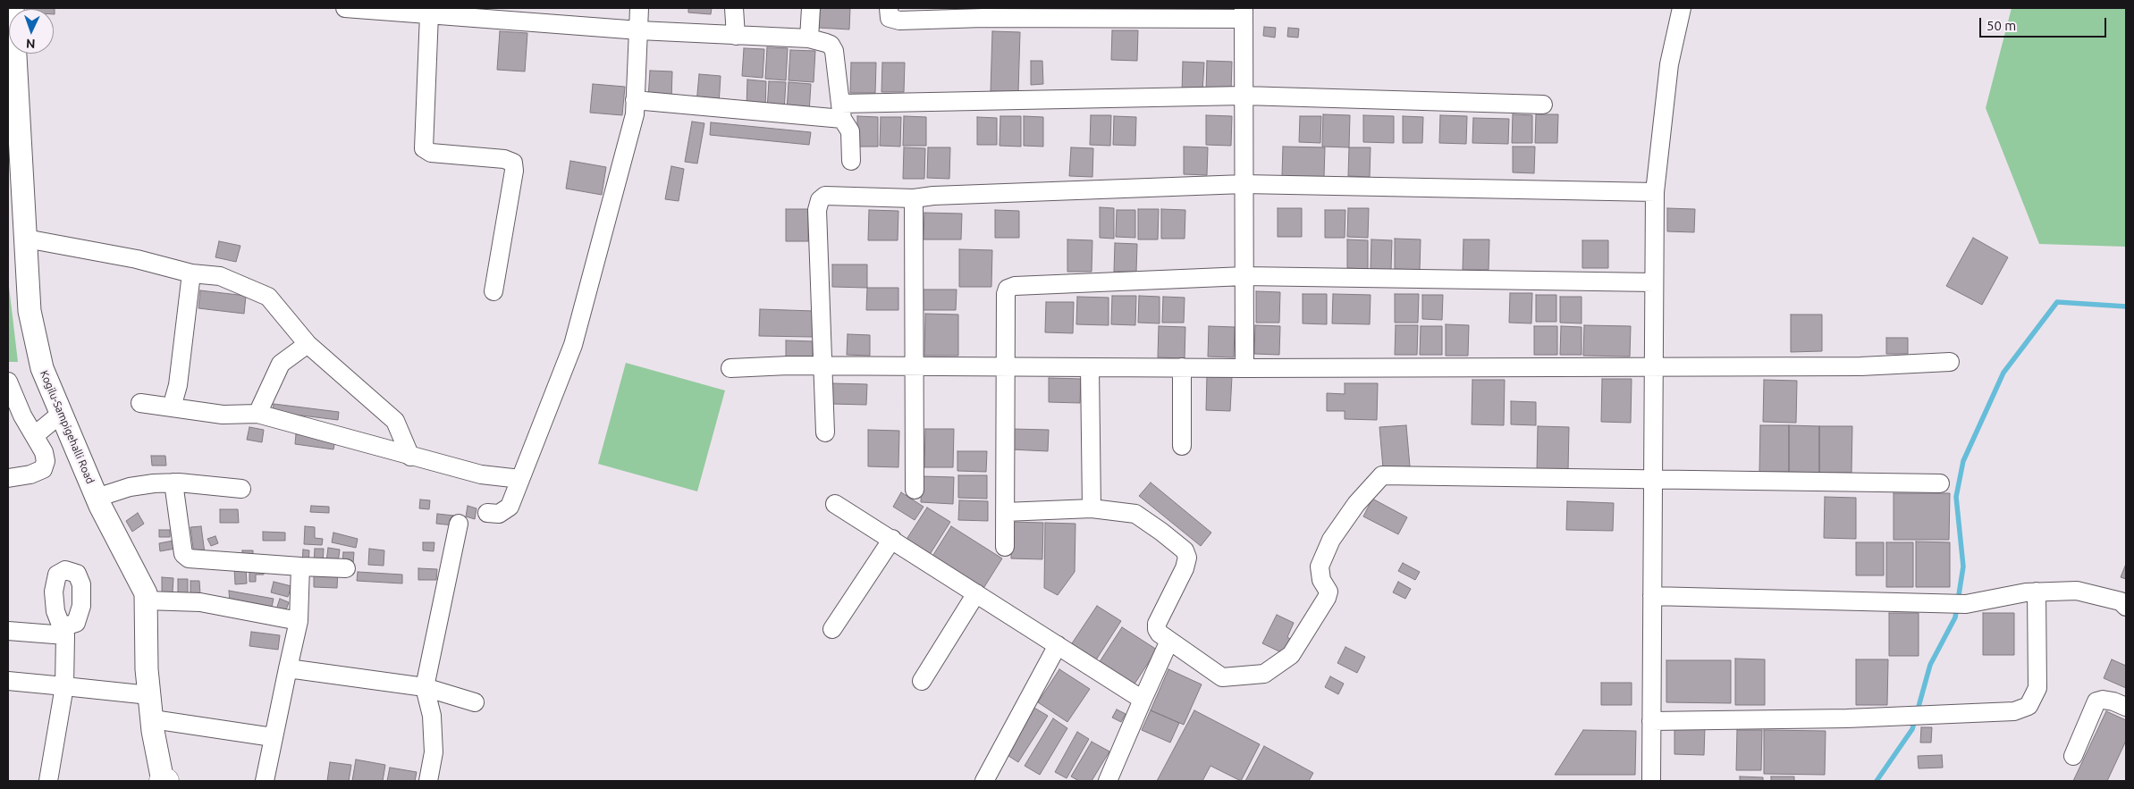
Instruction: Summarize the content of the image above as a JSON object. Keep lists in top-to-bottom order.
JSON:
{
  "streets": {
    "street": ["Kogilu-Sampigehalli Road"]
  },
  "scale_bar": "50 m",
  "north": "bottom"
}
